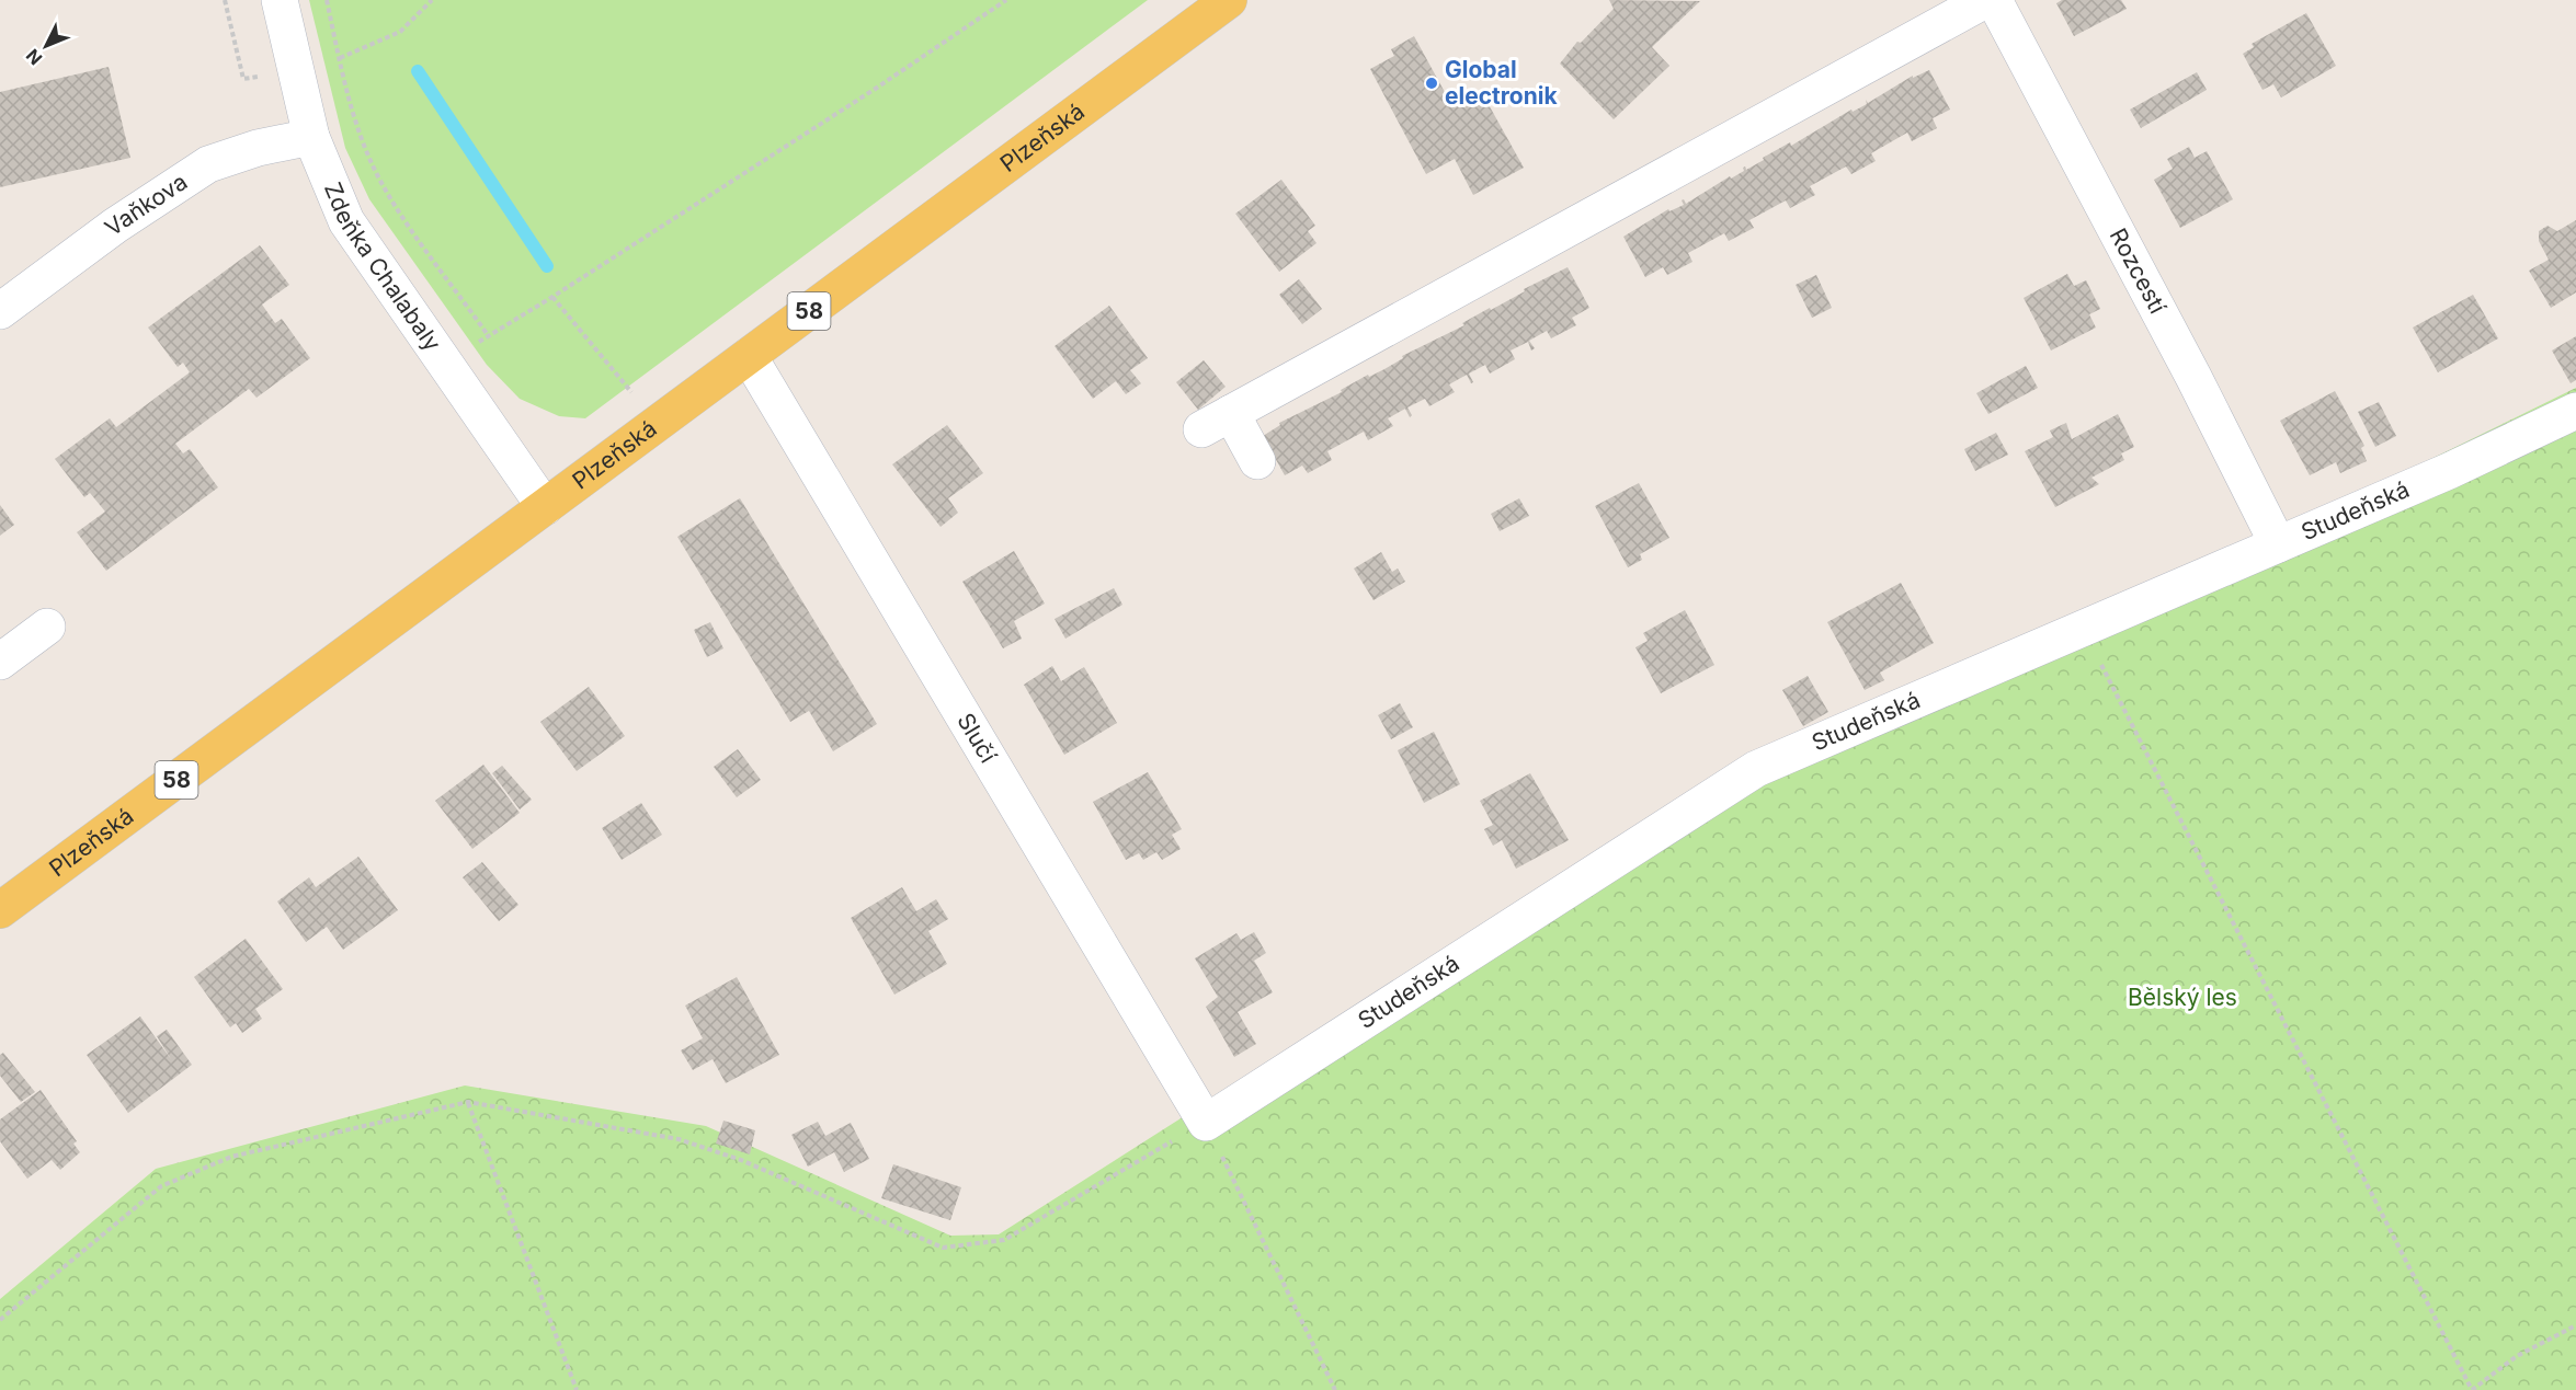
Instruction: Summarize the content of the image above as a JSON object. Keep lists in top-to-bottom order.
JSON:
{
  "streets": {
    "main road": ["Plzeňská", "58"],
    "street": [
      "Vaňkova",
      "Zdeňka Chalabaly",
      "Rozcestí",
      "Studeňská",
      "Slučí"
    ]
  },
  "crossings": [
    ["Plzeňská", "Zdeňka Chalabaly"],
    ["Plzeňská", "Slučí"],
    ["Vaňkova", "Zdeňka Chalabaly"],
    ["Rozcestí", "Studeňská"],
    ["Studeňská", "Slučí"]
  ],
  "parks": ["Bělský les"],
  "places": ["Global electronik"],
  "north": "bottom left"
}
